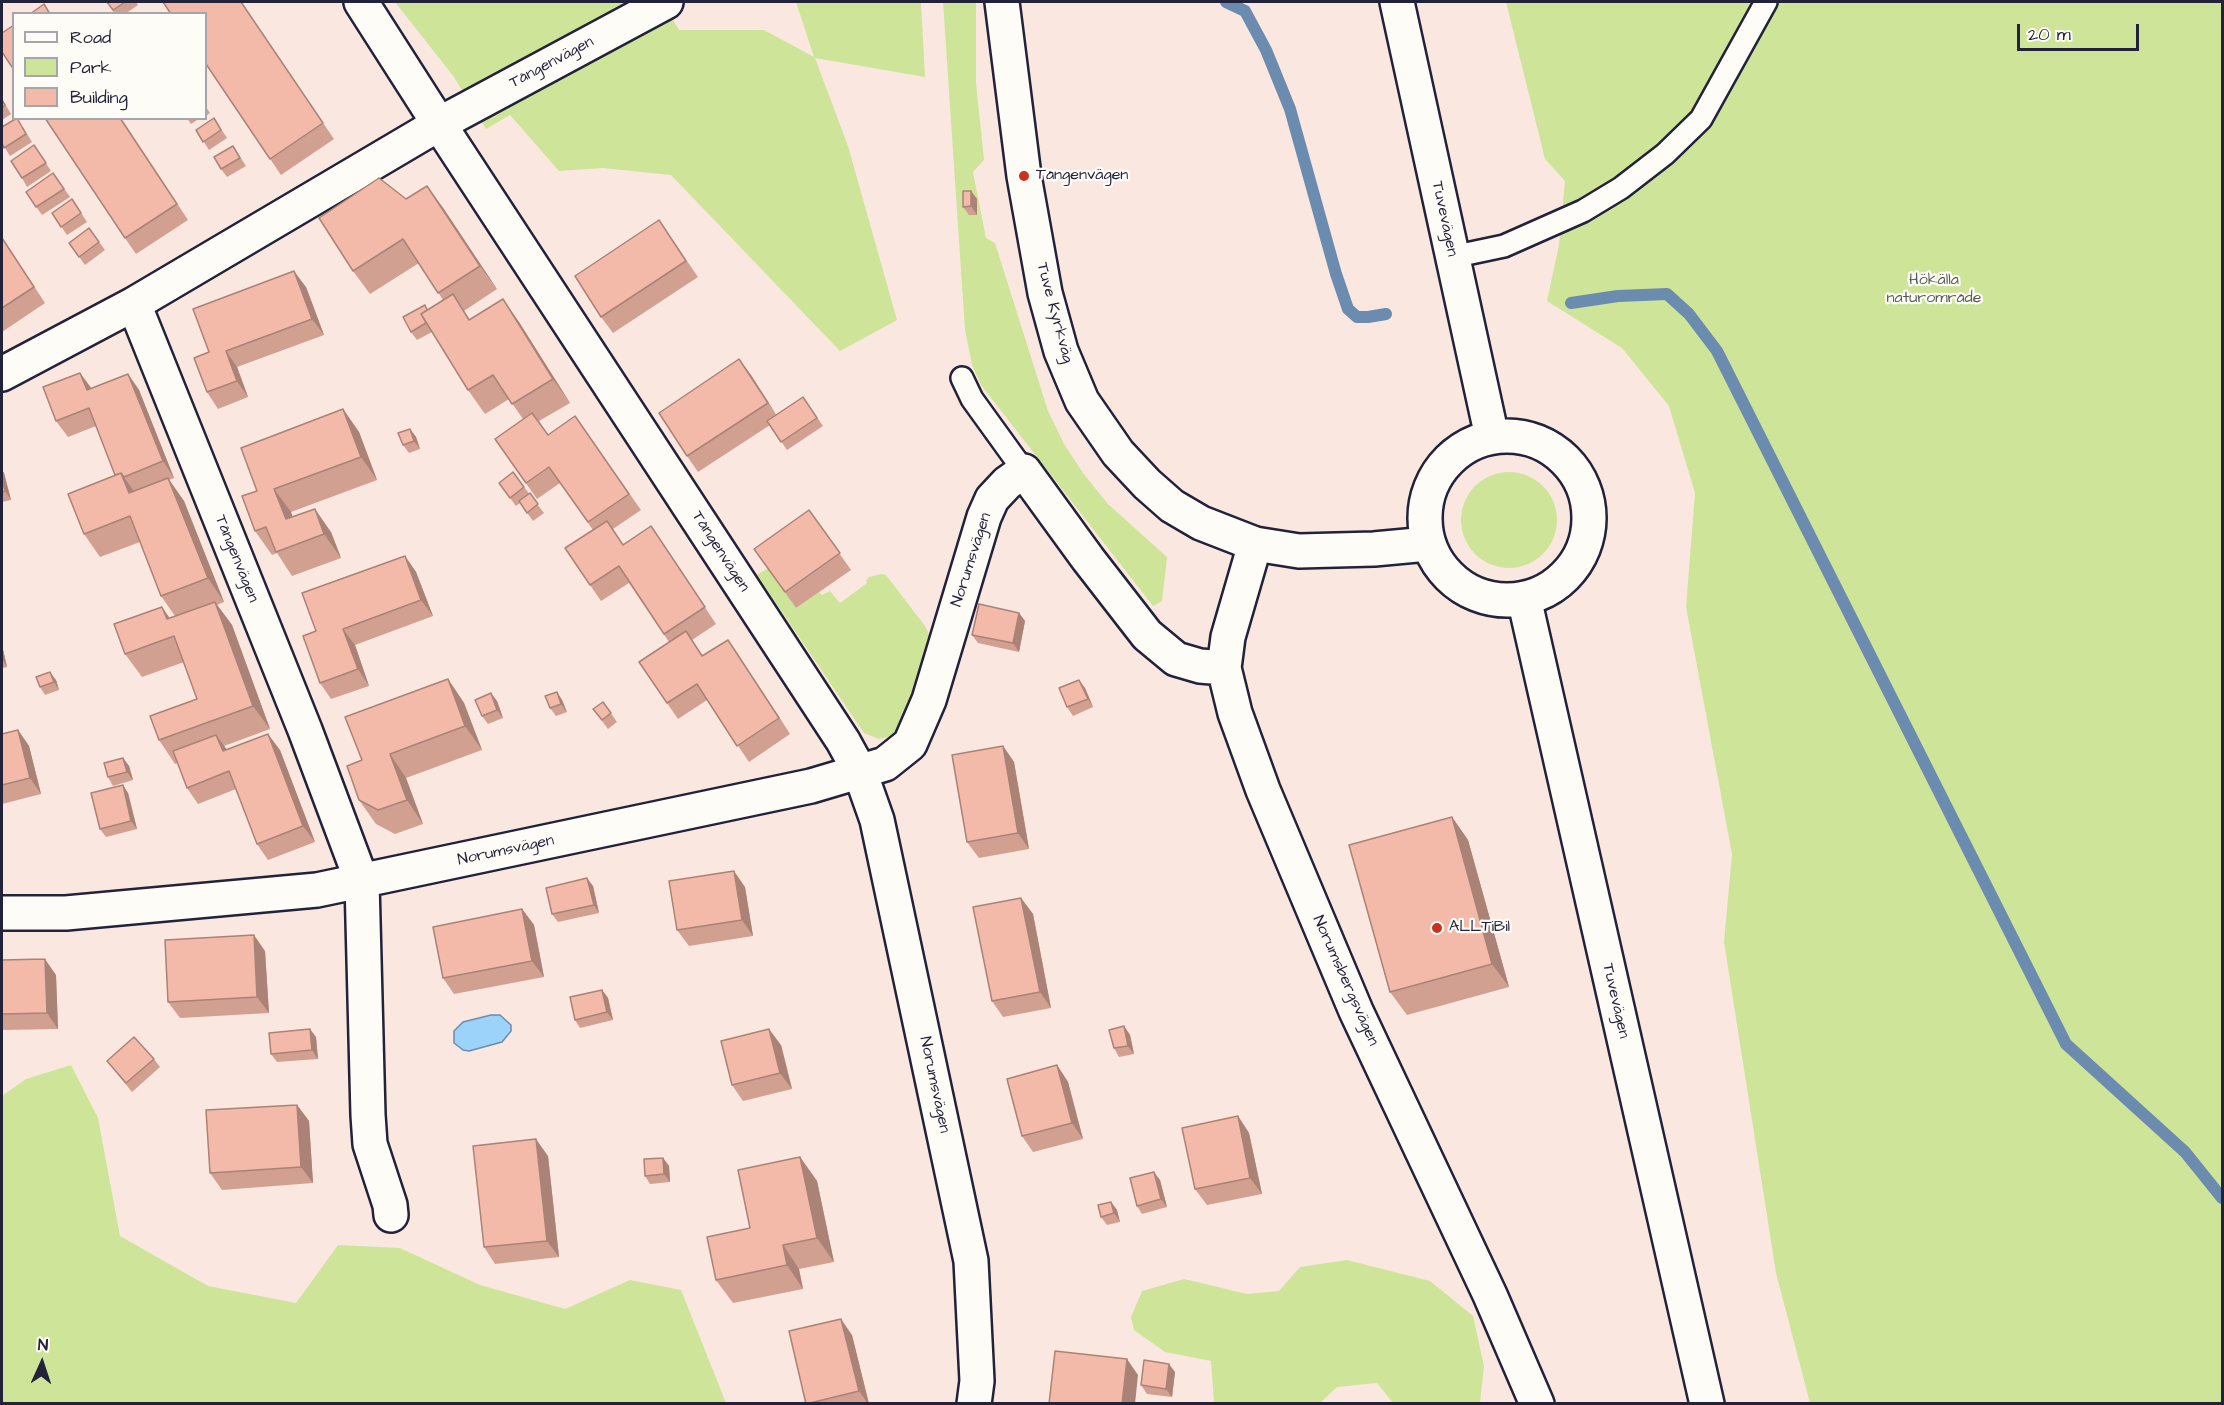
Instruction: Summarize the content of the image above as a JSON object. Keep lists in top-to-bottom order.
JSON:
{
  "streets": {
    "street": [
      "Tångenvägen",
      "Tuvevägen",
      "Tuve Kyrkväg",
      "Norumsvägen",
      "Norumsbergsvägen"
    ]
  },
  "crossings": [
    ["Tångenvägen", "Norumsvägen"],
    ["Tuvevägen", "Tuve Kyrkväg"],
    ["Tuve Kyrkväg", "Norumsbergsvägen"]
  ],
  "parks": ["Hökälla naturområde"],
  "places": ["Tångenvägen", "ALLTiBil"],
  "legend": ["Road", "Park", "Building"],
  "scale_bar": "20 m",
  "north": "top"
}
